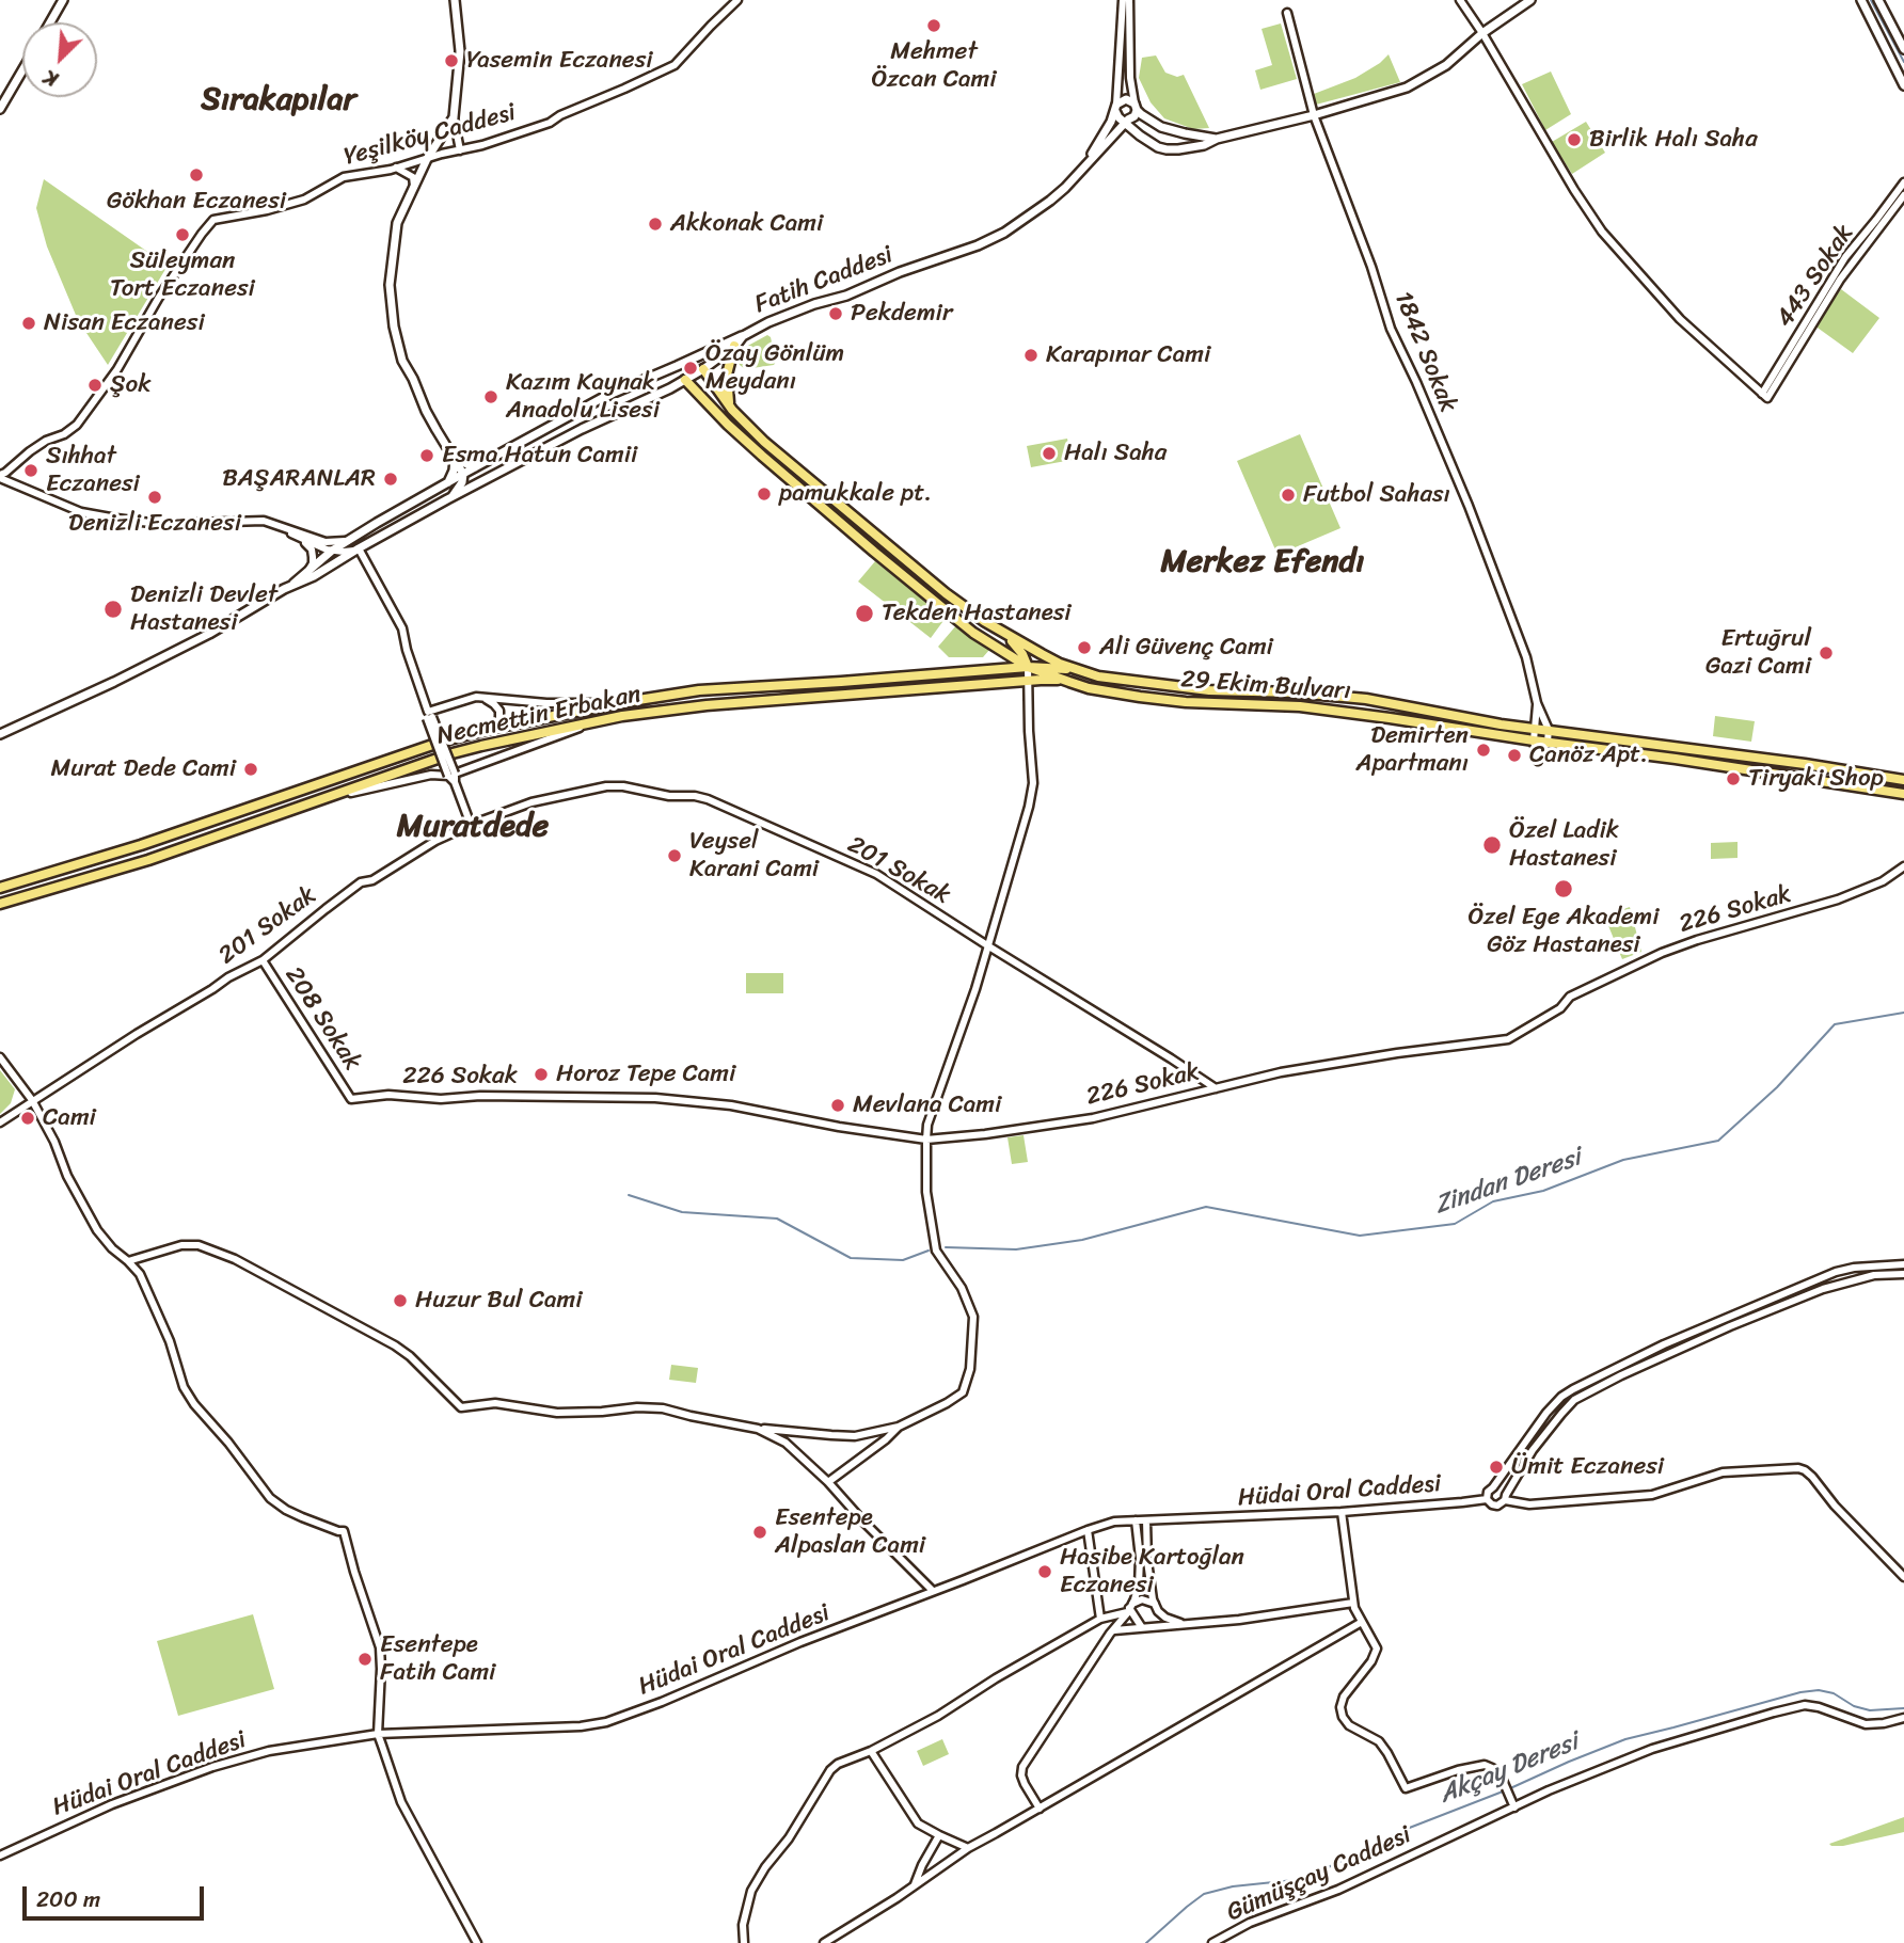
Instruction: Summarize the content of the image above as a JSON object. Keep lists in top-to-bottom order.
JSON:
{
  "streets": {
    "main road": ["Fatih Caddesi", "29 Ekim Bulvarı", "Necmettin Erbakan"],
    "street": [
      "Yeşilköy Caddesi",
      "443 Sokak",
      "1842 Sokak",
      "201 Sokak",
      "226 Sokak",
      "208 Sokak",
      "Hüdai Oral Caddesi",
      "Gümüşçay Caddesi"
    ]
  },
  "crossings": [
    ["Fatih Caddesi", "29 Ekim Bulvarı"],
    ["29 Ekim Bulvarı", "Necmettin Erbakan"],
    ["201 Sokak", "226 Sokak"],
    ["201 Sokak", "208 Sokak"],
    ["226 Sokak", "208 Sokak"]
  ],
  "districts": ["Sırakapılar", "Merkez Efendı", "Muratdede"],
  "water": ["Zindan Deresi", "Akçay Deresi"],
  "places": [
    "Mehmet Özcan Cami",
    "Yasemin Eczanesi",
    "Birlik Halı Saha",
    "Gökhan Eczanesi",
    "Akkonak Cami",
    "Süleyman Tort Eczanesi",
    "Pekdemir",
    "Nisan Eczanesi",
    "Karapınar Cami",
    "Özay Gönlüm Meydanı",
    "Şok",
    "Kazım Kaynak Anadolu Lisesi",
    "Halı Saha",
    "Esma Hatun Camii",
    "Sıhhat Eczanesi",
    "BAŞARANLAR",
    "pamukkale pt.",
    "Futbol Sahası",
    "Denizli Eczanesi",
    "Denizli Devlet Hastanesi",
    "Tekden Hastanesi",
    "Ali Güvenç Cami",
    "Ertuğrul Gazi Cami",
    "Demirten Apartmanı",
    "Canöz Apt.",
    "Murat Dede Cami",
    "Tiryaki Shop",
    "Özel Ladik Hastanesi",
    "Veysel Karani Cami",
    "Özel Ege Akademi Göz Hastanesi",
    "Horoz Tepe Cami",
    "Mevlana Cami",
    "Cami",
    "Huzur Bul Cami",
    "Ümit Eczanesi",
    "Esentepe Alpaslan Cami",
    "Hasibe Kartoğlan Eczanesi",
    "Esentepe Fatih Cami"
  ],
  "scale_bar": "200 m",
  "north": "bottom left"
}
